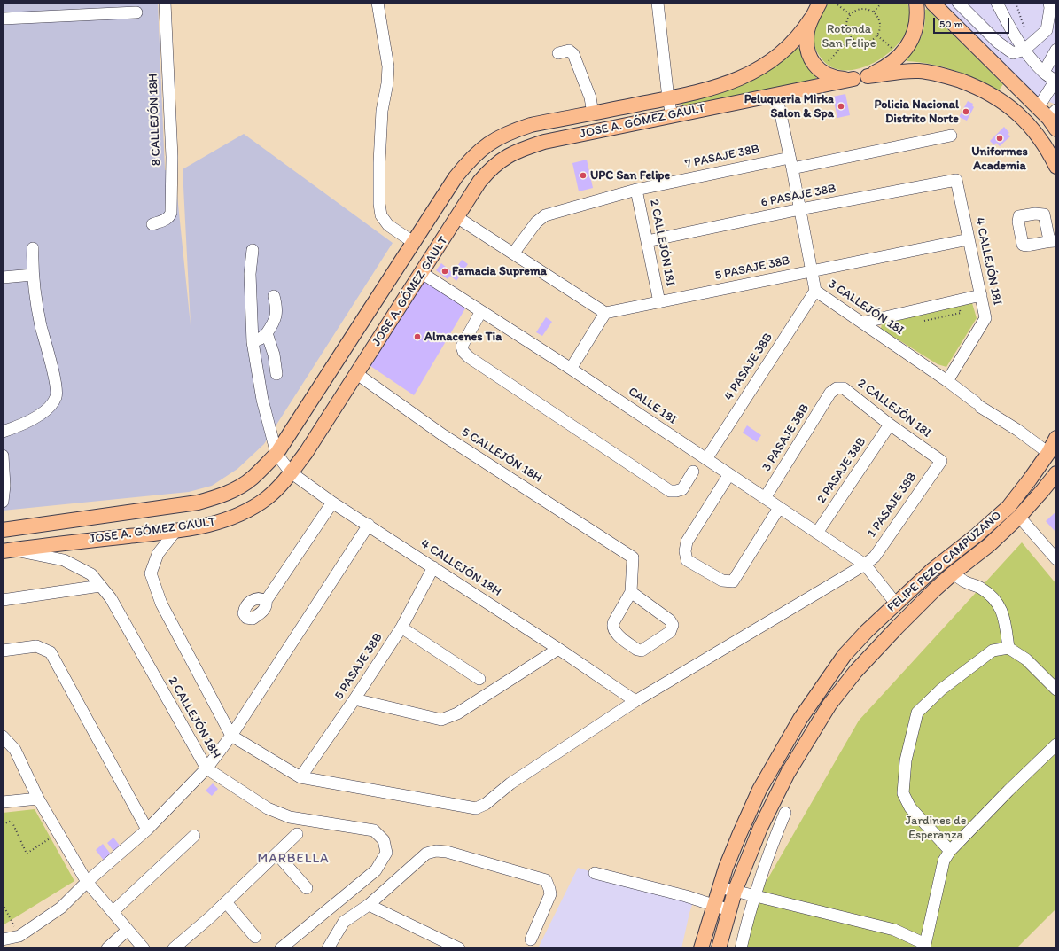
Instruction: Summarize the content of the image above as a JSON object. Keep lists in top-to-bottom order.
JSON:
{
  "streets": {
    "main road": ["JOSE A. GÓMEZ GAULT", "FELIPE PEZO CAMPUZANO"],
    "street": [
      "8 CALLEJÓN 18H",
      "7 PASAJE 38B",
      "6 PASAJE 38B",
      "2 CALLEJÓN 18I",
      "4 CALLEJÓN 18I",
      "5 PASAJE 38B",
      "3 CALLEJÓN 18I",
      "4 PASAJE 38B",
      "CALLE 18I",
      "3 PASAJE 38B",
      "5 CALLEJÓN 18H",
      "2 PASAJE 38B",
      "1 PASAJE 38B",
      "4 CALLEJÓN 18H",
      "2 CALLEJÓN 18H"
    ]
  },
  "crossings": [
    ["JOSE A. GÓMEZ GAULT", "3 CALLEJÓN 18I"],
    ["JOSE A. GÓMEZ GAULT", "CALLE 18I"],
    ["JOSE A. GÓMEZ GAULT", "5 CALLEJÓN 18H"],
    ["JOSE A. GÓMEZ GAULT", "4 CALLEJÓN 18H"],
    ["JOSE A. GÓMEZ GAULT", "2 CALLEJÓN 18H"],
    ["7 PASAJE 38B", "2 CALLEJÓN 18I"],
    ["7 PASAJE 38B", "3 CALLEJÓN 18I"],
    ["6 PASAJE 38B", "2 CALLEJÓN 18I"],
    ["6 PASAJE 38B", "4 CALLEJÓN 18I"],
    ["6 PASAJE 38B", "3 CALLEJÓN 18I"],
    ["2 CALLEJÓN 18I", "5 PASAJE 38B"],
    ["2 CALLEJÓN 18I", "3 PASAJE 38B"],
    ["2 CALLEJÓN 18I", "2 PASAJE 38B"],
    ["2 CALLEJÓN 18I", "1 PASAJE 38B"],
    ["4 CALLEJÓN 18I", "5 PASAJE 38B"],
    ["4 CALLEJÓN 18I", "3 CALLEJÓN 18I"],
    ["5 PASAJE 38B", "3 CALLEJÓN 18I"],
    ["5 PASAJE 38B", "4 CALLEJÓN 18H"],
    ["5 PASAJE 38B", "2 CALLEJÓN 18H"],
    ["3 CALLEJÓN 18I", "4 PASAJE 38B"],
    ["3 CALLEJÓN 18I", "FELIPE PEZO CAMPUZANO"],
    ["4 PASAJE 38B", "CALLE 18I"],
    ["CALLE 18I", "3 PASAJE 38B"],
    ["CALLE 18I", "2 PASAJE 38B"],
    ["CALLE 18I", "1 PASAJE 38B"],
    ["CALLE 18I", "FELIPE PEZO CAMPUZANO"],
    ["1 PASAJE 38B", "4 CALLEJÓN 18H"],
    ["1 PASAJE 38B", "2 CALLEJÓN 18H"]
  ],
  "districts": ["MARBELLA"],
  "parks": ["Rotonda San Felipe", "Jardines de Esperanza"],
  "places": [
    "Peluqueria Mirka Salon & Spa",
    "Policia Nacional Distrito Norte",
    "Uniformes Academia",
    "UPC San Felipe",
    "Famacia Suprema",
    "Almacenes Tia"
  ],
  "scale_bar": "50 m"
}
